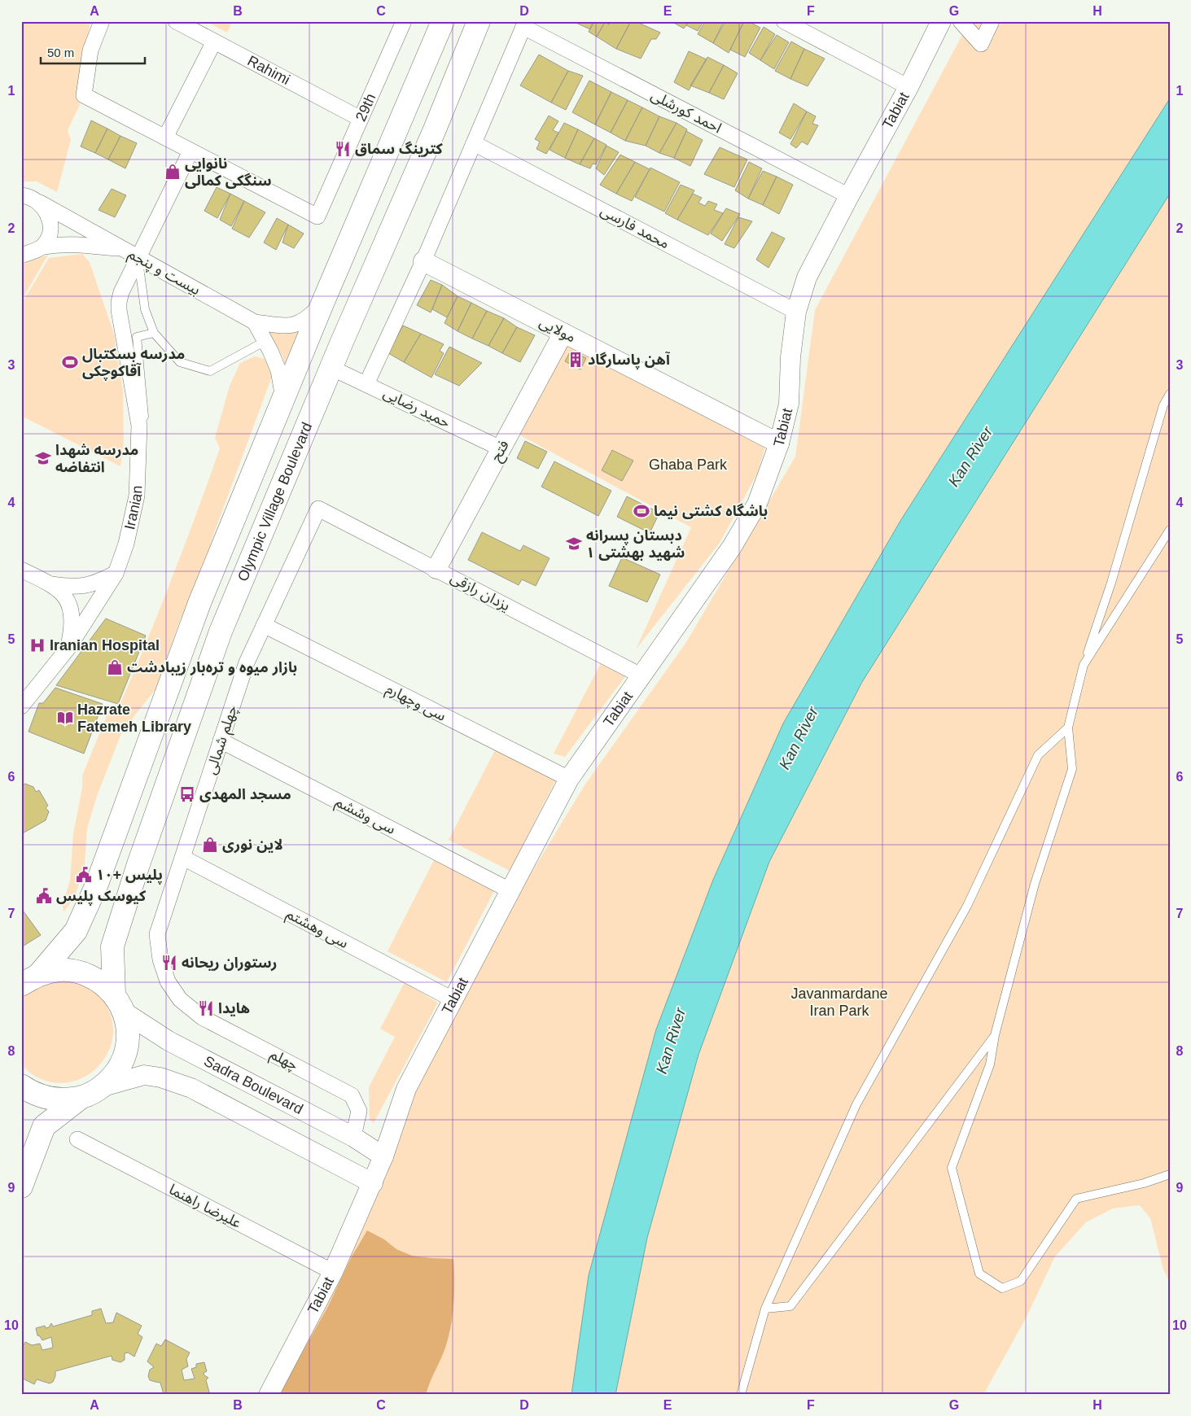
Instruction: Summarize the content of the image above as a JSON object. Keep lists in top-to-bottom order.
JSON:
{
  "streets": {
    "main road": ["Olympic Village Boulevard"],
    "street": [
      "Rahimi",
      "29th",
      "Tabiat",
      "احمد کورشلی",
      "محمد فارسی",
      "بیست و پنجم",
      "مولایی",
      "حمید رضایی",
      "فتح",
      "Iranian",
      "یزدان رازقی",
      "سی وچهارم",
      "چهلم شمالی",
      "سی وششم",
      "سی وهشتم",
      "چهلم",
      "Sadra Boulevard",
      "علیرضا راهنما"
    ]
  },
  "crossings": [
    ["Rahimi", "29th"],
    ["29th", "Iranian"],
    ["Tabiat", "احمد کورشلی"],
    ["Tabiat", "محمد فارسی"],
    ["Tabiat", "مولایی"],
    ["Tabiat", "یزدان رازقی"],
    ["Tabiat", "سی وچهارم"],
    ["Tabiat", "سی وششم"],
    ["Tabiat", "سی وهشتم"],
    ["Tabiat", "Sadra Boulevard"],
    ["Tabiat", "علیرضا راهنما"],
    ["بیست و پنجم", "Iranian"],
    ["مولایی", "فتح"],
    ["حمید رضایی", "فتح"],
    ["حمید رضایی", "Olympic Village Boulevard"],
    ["فتح", "یزدان رازقی"],
    ["Olympic Village Boulevard", "Sadra Boulevard"],
    ["یزدان رازقی", "چهلم شمالی"],
    ["سی وچهارم", "چهلم شمالی"],
    ["چهلم شمالی", "سی وششم"],
    ["چهلم شمالی", "سی وهشتم"],
    ["چهلم شمالی", "چهلم"],
    ["چهلم", "Sadra Boulevard"]
  ],
  "water": ["Kan River"],
  "parks": ["Ghaba Park", "Javanmardane Iran Park"],
  "places": {
    "restaurant": ["کترینگ سماق", "رستوران ریحانه", "هایدا"],
    "shop": ["نانوایی سنگکی کمالی", "بازار میوه و تره‌بار زیبادشت", "لاین نوری"],
    "building": ["آهن پاسارگاد"],
    "sports": ["مدرسه بسکتبال آقاکوچکی", "باشگاه کشتی نیما"],
    "school or university": ["مدرسه شهدا انتفاضه", "دبستان پسرانه شهید بهشتی ۱"],
    "hospital": ["Iranian Hospital"],
    "library": ["Hazrate Fatemeh Library"],
    "bus stop": ["مسجد المهدی"],
    "public building": ["پلیس +۱۰", "کیوسک پلیس"]
  },
  "scale_bar": "50 m",
  "grid": {
    "columns": [
      "A",
      "B",
      "C",
      "D",
      "E",
      "F",
      "G",
      "H"
    ],
    "rows": [
      "1",
      "2",
      "3",
      "4",
      "5",
      "6",
      "7",
      "8",
      "9",
      "10"
    ]
  }
}
